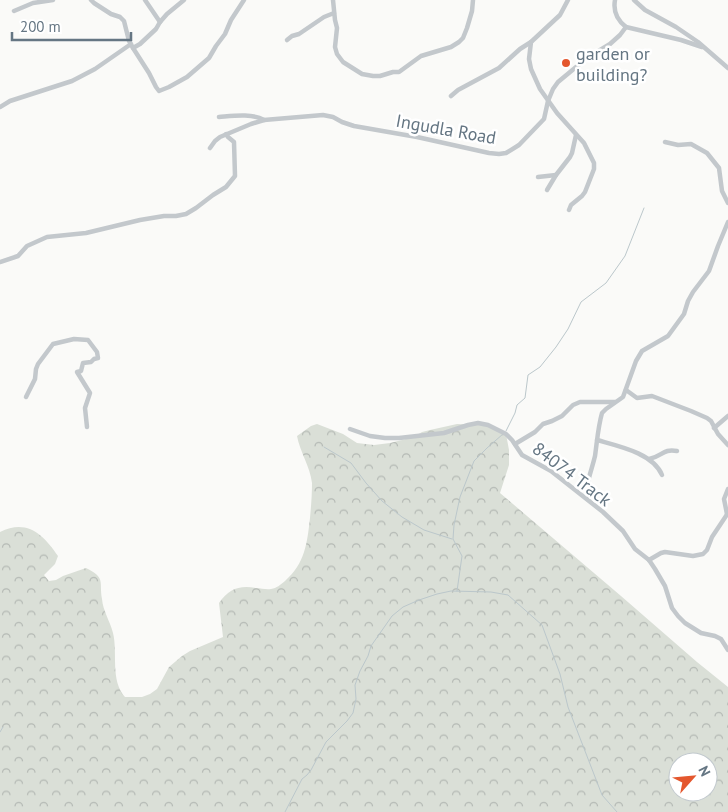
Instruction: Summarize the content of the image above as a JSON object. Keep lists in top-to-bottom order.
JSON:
{
  "streets": {
    "street": ["Ingudla Road", "84074 Track"]
  },
  "places": ["garden or building?"],
  "scale_bar": "200 m",
  "north": "top right"
}
